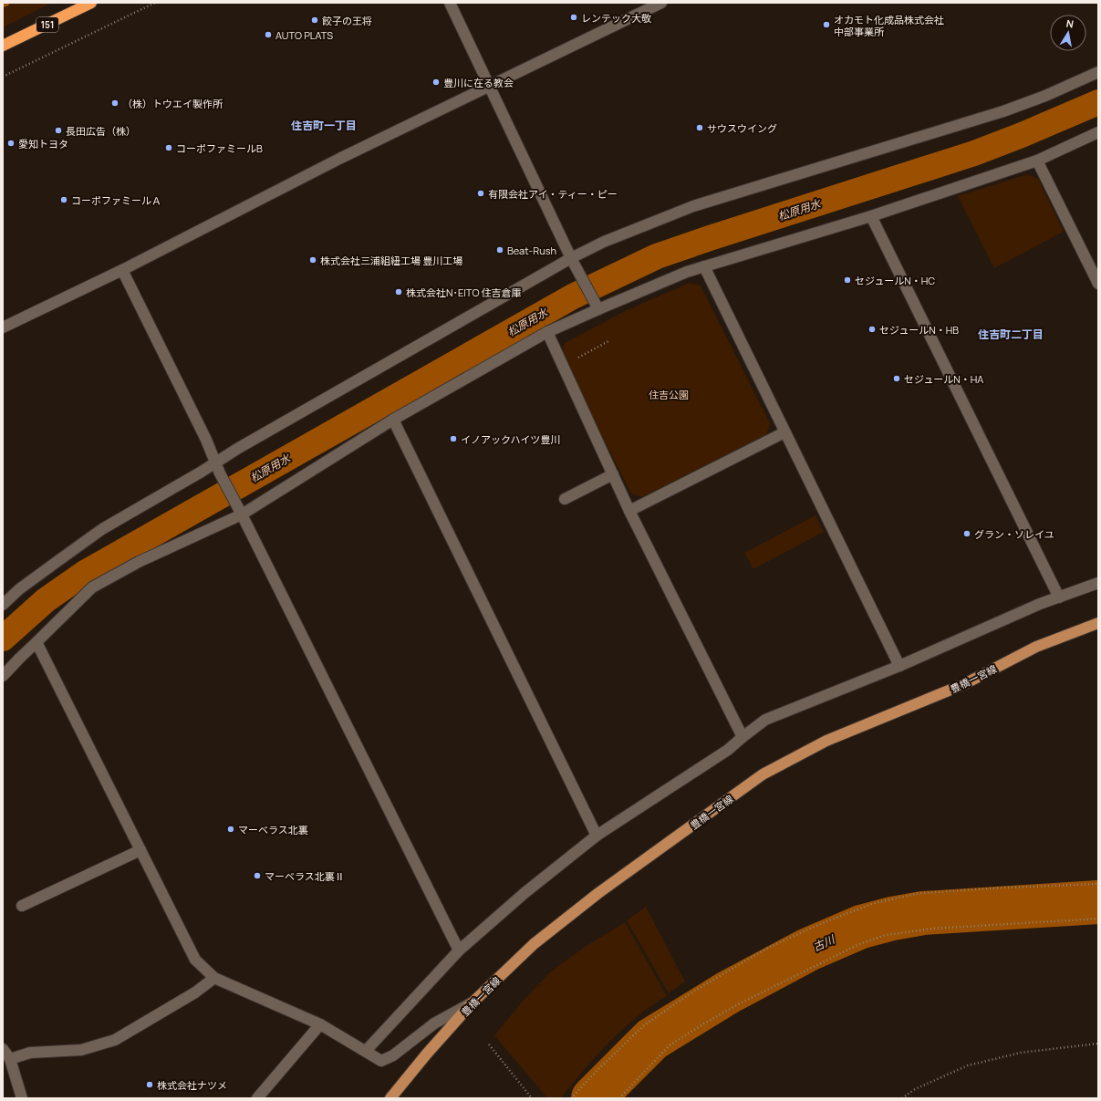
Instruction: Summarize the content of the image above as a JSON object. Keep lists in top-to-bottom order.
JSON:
{
  "streets": {
    "highway": ["151"],
    "main road": ["豊橋一宮線"]
  },
  "districts": ["住吉町一丁目", "住吉町二丁目"],
  "water": ["松原用水", "古川"],
  "parks": ["住吉公園"],
  "places": [
    "レンテック大敬",
    "餃子の王将",
    "オカモト化成品株式会社 中部事業所",
    "AUTO PLATS",
    "豊川に在る教会",
    "（株）トウエイ製作所",
    "サウスウイング",
    "長田広告（株）",
    "愛知トヨタ",
    "コーポファミールB",
    "有限会社アイ・ティー・ピー",
    "コーポファミールＡ",
    "Beat-Rush",
    "株式会社三浦組紐工場 豊川工場",
    "セジュールN・HC",
    "株式会社N･EITO 住吉倉庫",
    "セジュールN・HB",
    "セジュールN・HA",
    "イノアックハイツ豊川",
    "グラン・ソレイユ",
    "マーベラス北裏",
    "マーベラス北裏Ⅱ",
    "株式会社ナツメ"
  ],
  "north": "top"
}
